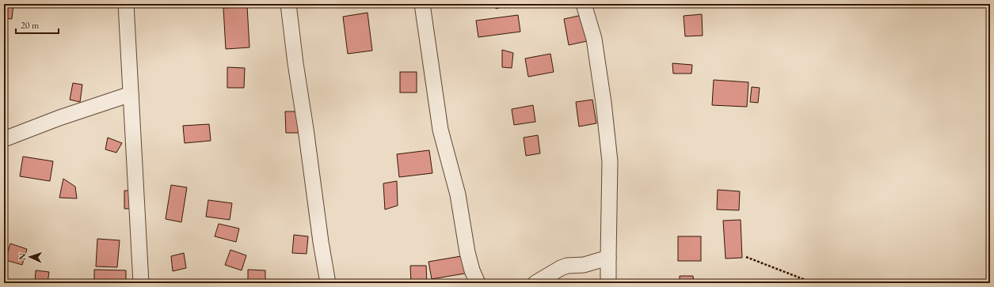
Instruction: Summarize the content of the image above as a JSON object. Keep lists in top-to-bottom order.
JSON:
{
  "scale_bar": "20 m",
  "north": "left"
}
